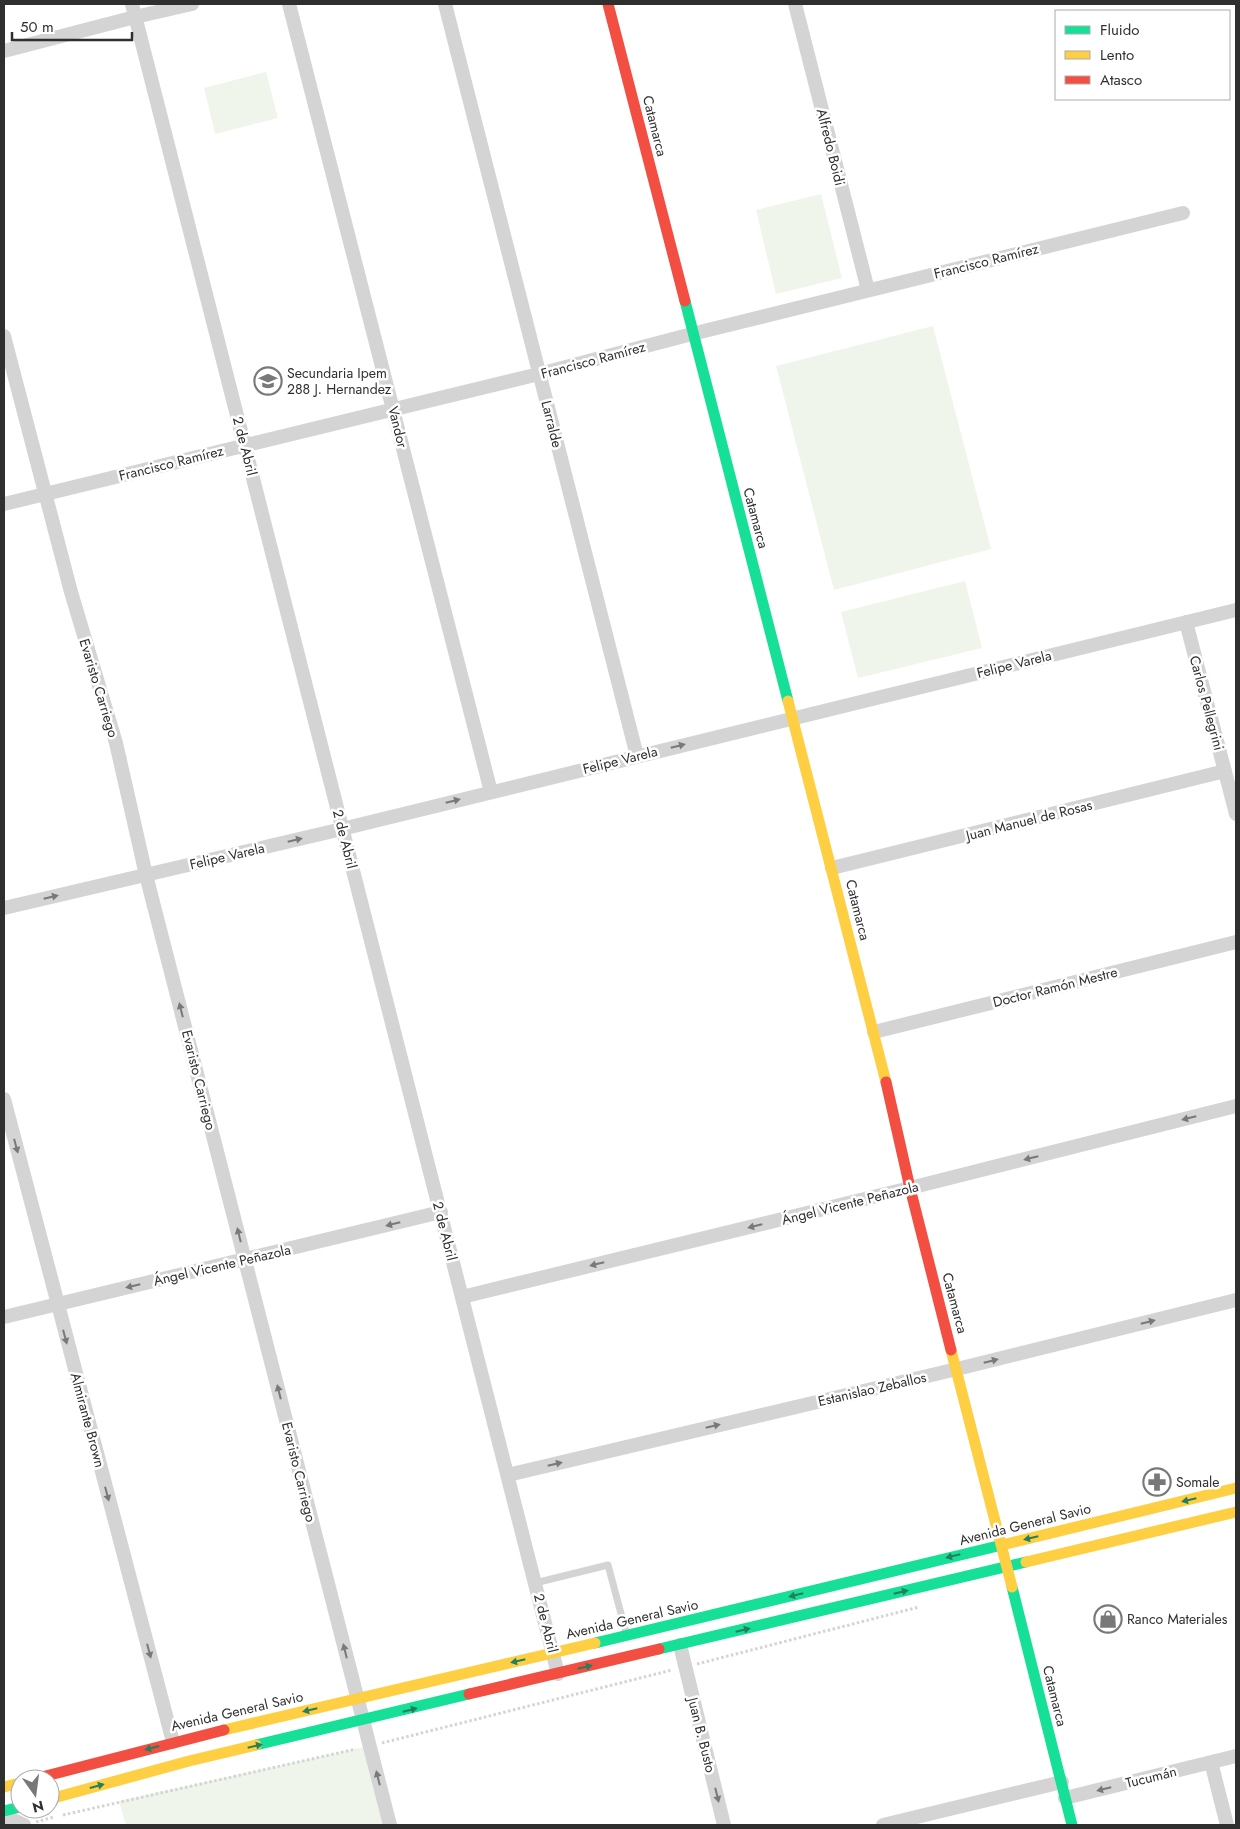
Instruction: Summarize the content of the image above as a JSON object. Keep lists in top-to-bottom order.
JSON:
{
  "streets": {
    "main road": ["Catamarca", "Avenida General Savio"],
    "street": [
      "Alfredo Boidi",
      "Francisco Ramírez",
      "Larralde",
      "Vandor",
      "2 de Abril",
      "Felipe Varela",
      "Evaristo Carriego",
      "Carlos Pellegrini",
      "Juan Manuel de Rosas",
      "Doctor Ramón Mestre",
      "Ángel Vicente Peñazola",
      "Estanislao Zeballos",
      "Almirante Brown",
      "Juan B. Busto",
      "Tucumán"
    ]
  },
  "crossings": [
    ["Catamarca", "Francisco Ramírez"],
    ["Catamarca", "Felipe Varela"],
    ["Catamarca", "Juan Manuel de Rosas"],
    ["Catamarca", "Doctor Ramón Mestre"],
    ["Catamarca", "Ángel Vicente Peñazola"],
    ["Catamarca", "Estanislao Zeballos"],
    ["Catamarca", "Avenida General Savio"],
    ["Catamarca", "Tucumán"],
    ["Alfredo Boidi", "Francisco Ramírez"],
    ["Francisco Ramírez", "Larralde"],
    ["Francisco Ramírez", "Vandor"],
    ["Francisco Ramírez", "2 de Abril"],
    ["Francisco Ramírez", "Evaristo Carriego"],
    ["Larralde", "Felipe Varela"],
    ["Vandor", "Felipe Varela"],
    ["2 de Abril", "Felipe Varela"],
    ["2 de Abril", "Ángel Vicente Peñazola"],
    ["2 de Abril", "Estanislao Zeballos"],
    ["2 de Abril", "Avenida General Savio"],
    ["Felipe Varela", "Evaristo Carriego"],
    ["Felipe Varela", "Carlos Pellegrini"],
    ["Evaristo Carriego", "Ángel Vicente Peñazola"],
    ["Evaristo Carriego", "Avenida General Savio"],
    ["Carlos Pellegrini", "Juan Manuel de Rosas"],
    ["Ángel Vicente Peñazola", "Almirante Brown"],
    ["Almirante Brown", "Avenida General Savio"]
  ],
  "one_way": [
    "Felipe Varela",
    "Evaristo Carriego",
    "Ángel Vicente Peñazola",
    "Estanislao Zeballos",
    "Almirante Brown",
    "Juan B. Busto",
    "Tucumán"
  ],
  "places": {
    "school or university": ["Secundaria Ipem 288 J. Hernandez"],
    "pharmacy": ["Somale"],
    "shop": ["Ranco Materiales"]
  },
  "legend": ["Fluido", "Lento", "Atasco"],
  "scale_bar": "50 m",
  "north": "bottom"
}
